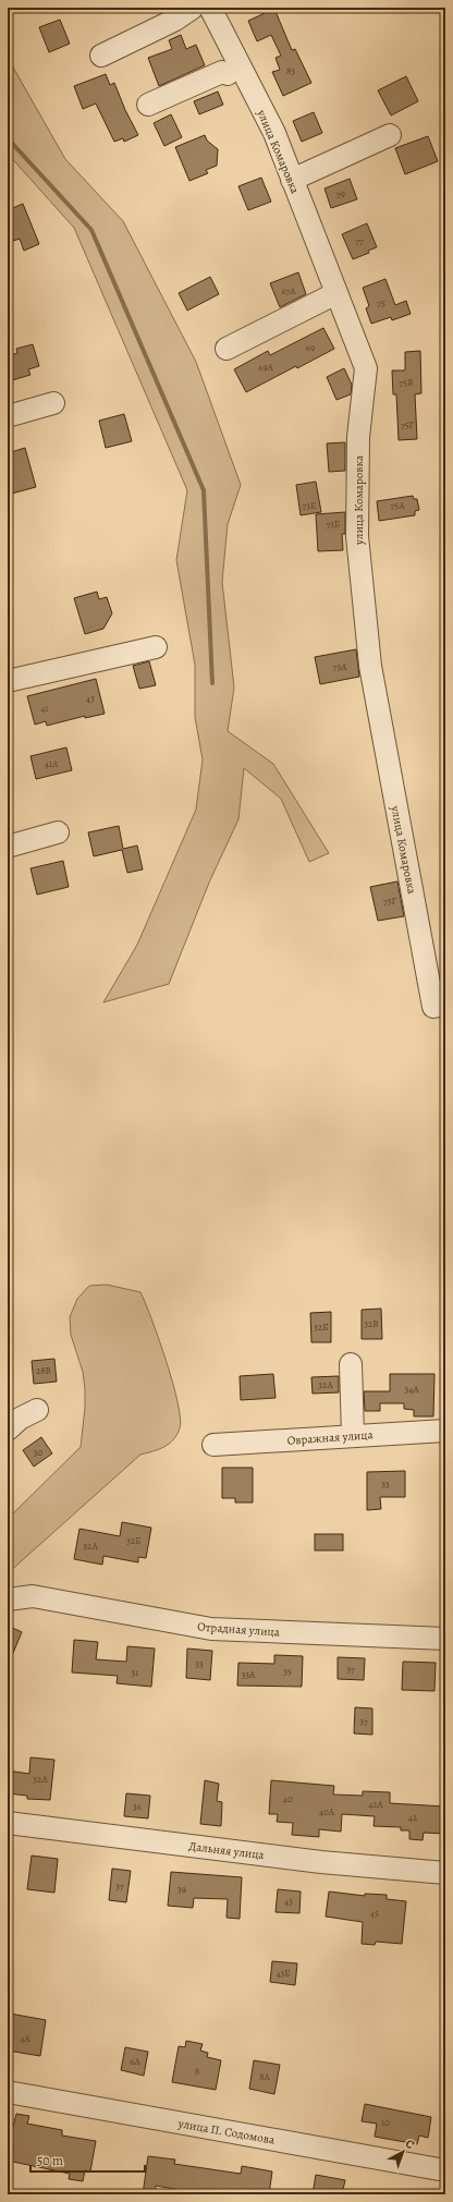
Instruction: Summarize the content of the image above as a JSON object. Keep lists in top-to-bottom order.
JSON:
{
  "streets": {
    "street": [
      "улица Комаровка",
      "Овражная улица",
      "Отрадная улица",
      "Дальняя улица",
      "улица П. Содомова"
    ]
  },
  "house_numbers": [
    "83",
    "79",
    "77",
    "67А",
    "75",
    "69",
    "69А",
    "75В",
    "75Г",
    "73Е",
    "75А",
    "73Б",
    "73А",
    "43",
    "41",
    "41А",
    "73Г",
    "32В",
    "32Б",
    "28В",
    "32А",
    "34А",
    "30",
    "33",
    "32Б",
    "32А",
    "33",
    "37",
    "35",
    "31",
    "33А",
    "37",
    "32А",
    "40",
    "42А",
    "36",
    "40А",
    "42",
    "37",
    "39",
    "43",
    "45",
    "43Б",
    "4А",
    "6А",
    "8",
    "8А",
    "10"
  ],
  "scale_bar": "50 m",
  "north": "top right"
}
